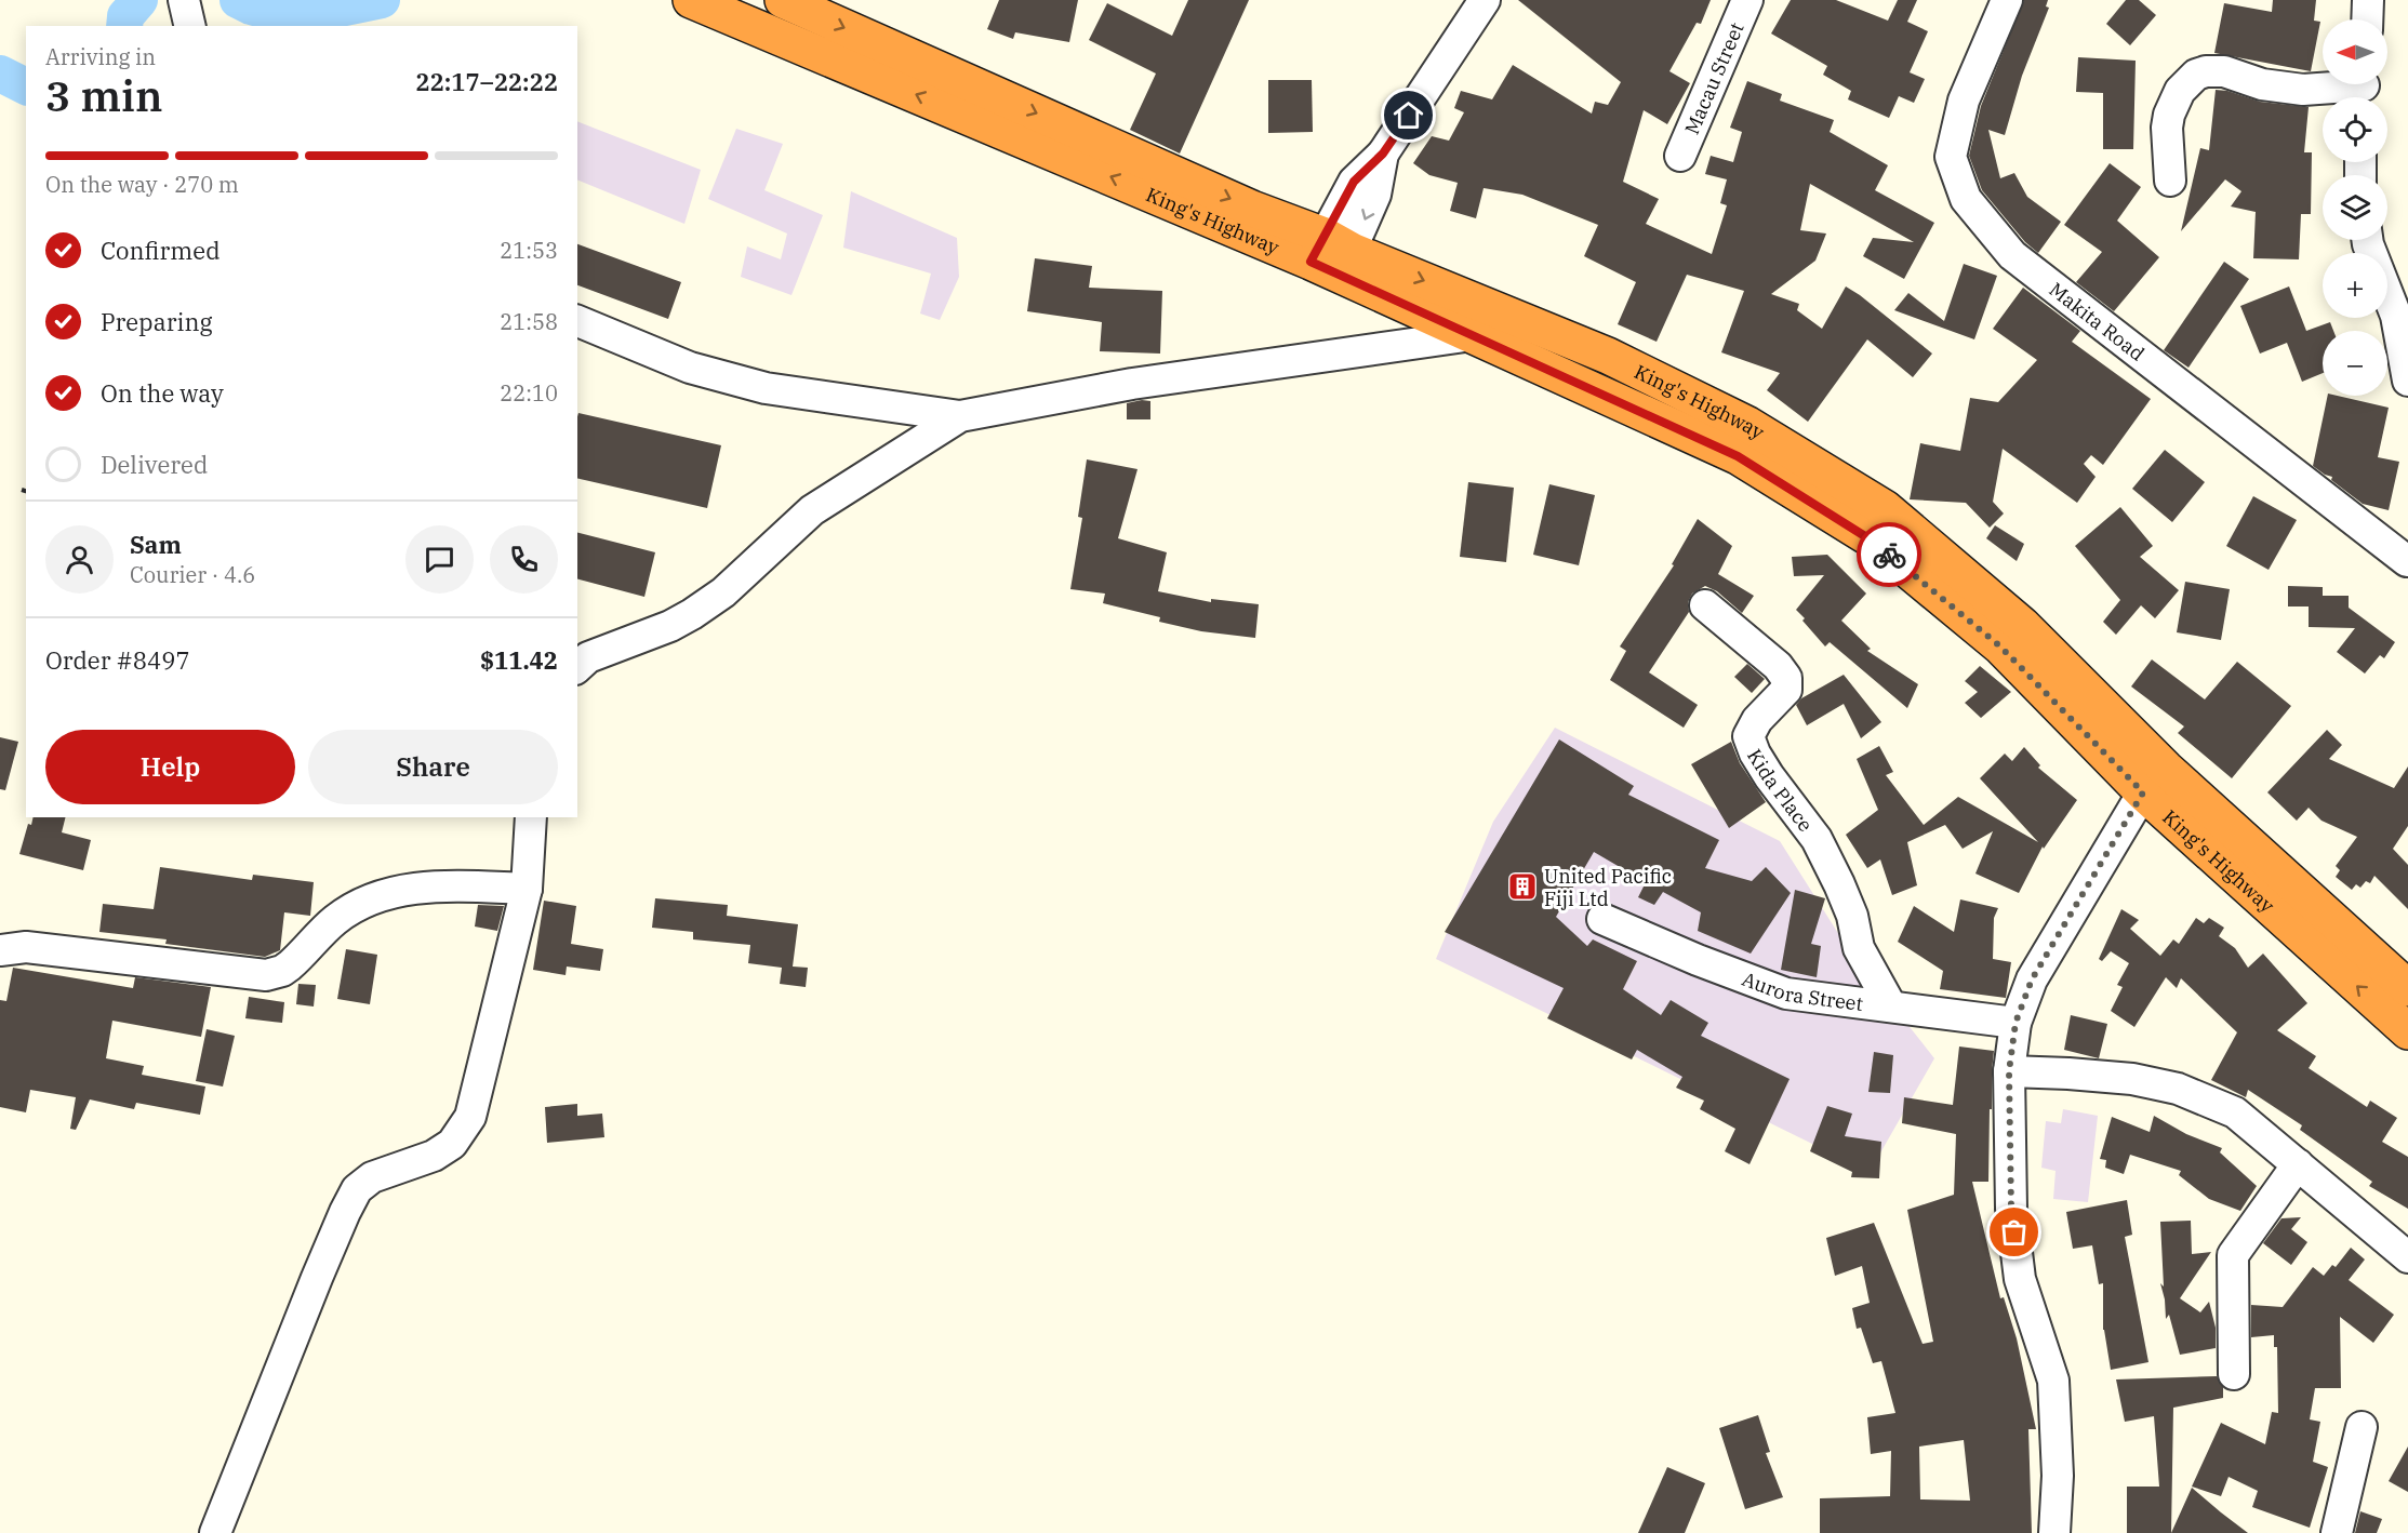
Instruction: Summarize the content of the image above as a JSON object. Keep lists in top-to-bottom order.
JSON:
{
  "streets": {
    "highway": ["King's Highway"],
    "street": [
      "Macau Street",
      "Makita Road",
      "Kida Place",
      "Aurora Street"
    ]
  },
  "crossings": [
    ["Kida Place", "Aurora Street"]
  ],
  "places": {
    "building": ["United Pacific Fiji Ltd"]
  },
  "north": "left",
  "page": {
    "map_buttons": ["+", "−"],
    "heading": ["3 min", "Arriving in", "22:17–22:22"],
    "panel": [
      "Sam",
      "Courier · 4.6",
      "Order #8497",
      "$11.42"
    ],
    "bar": "On the way · 270 m",
    "list": [
      ["Confirmed", "21:53"],
      ["Preparing", "21:58"],
      ["On the way", "22:10"],
      "Delivered"
    ],
    "buttons": ["Help", "Share"]
  }
}
